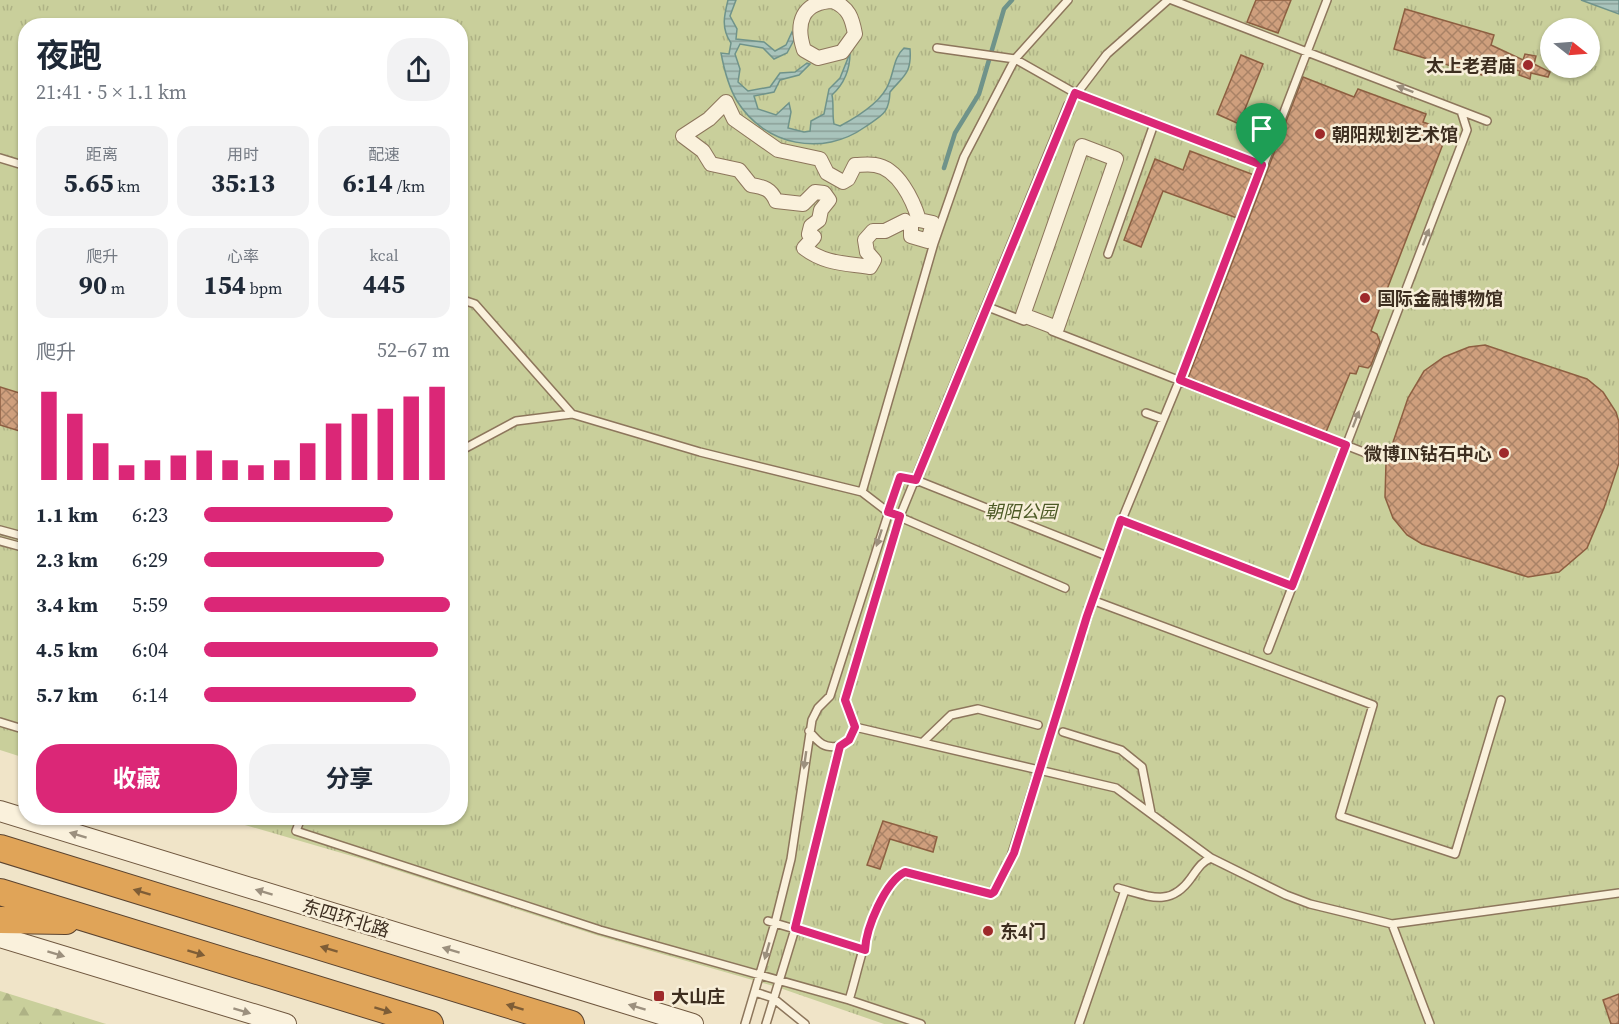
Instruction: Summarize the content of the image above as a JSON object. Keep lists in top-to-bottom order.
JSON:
{
  "streets": {
    "highway": ["东四环北路"]
  },
  "one_way": ["东四环北路"],
  "parks": ["朝阳公园"],
  "places": {
    "other": [
      "太上老君庙",
      "朝阳规划艺术馆",
      "国际金融博物馆",
      "微博IN钻石中心",
      "东4门"
    ],
    "transit": ["大山庄"]
  },
  "north": "right",
  "page": {
    "heading": ["夜跑", "21:41 · 5 × 1.1 km"],
    "stats": [
      ["距离", "5.65 km"],
      ["用时", "35:13"],
      ["配速", "6:14 /km"],
      ["爬升", "90 m"],
      ["心率", "154 bpm"],
      ["kcal", "445"]
    ],
    "chart": ["爬升", "52–67 m"],
    "list": [
      {
        "name": "1.1 km",
        "note": "6:23"
      },
      {
        "name": "2.3 km",
        "note": "6:29"
      },
      {
        "name": "3.4 km",
        "note": "5:59"
      },
      {
        "name": "4.5 km",
        "note": "6:04"
      },
      {
        "name": "5.7 km",
        "note": "6:14"
      }
    ],
    "buttons": ["收藏", "分享"]
  }
}
